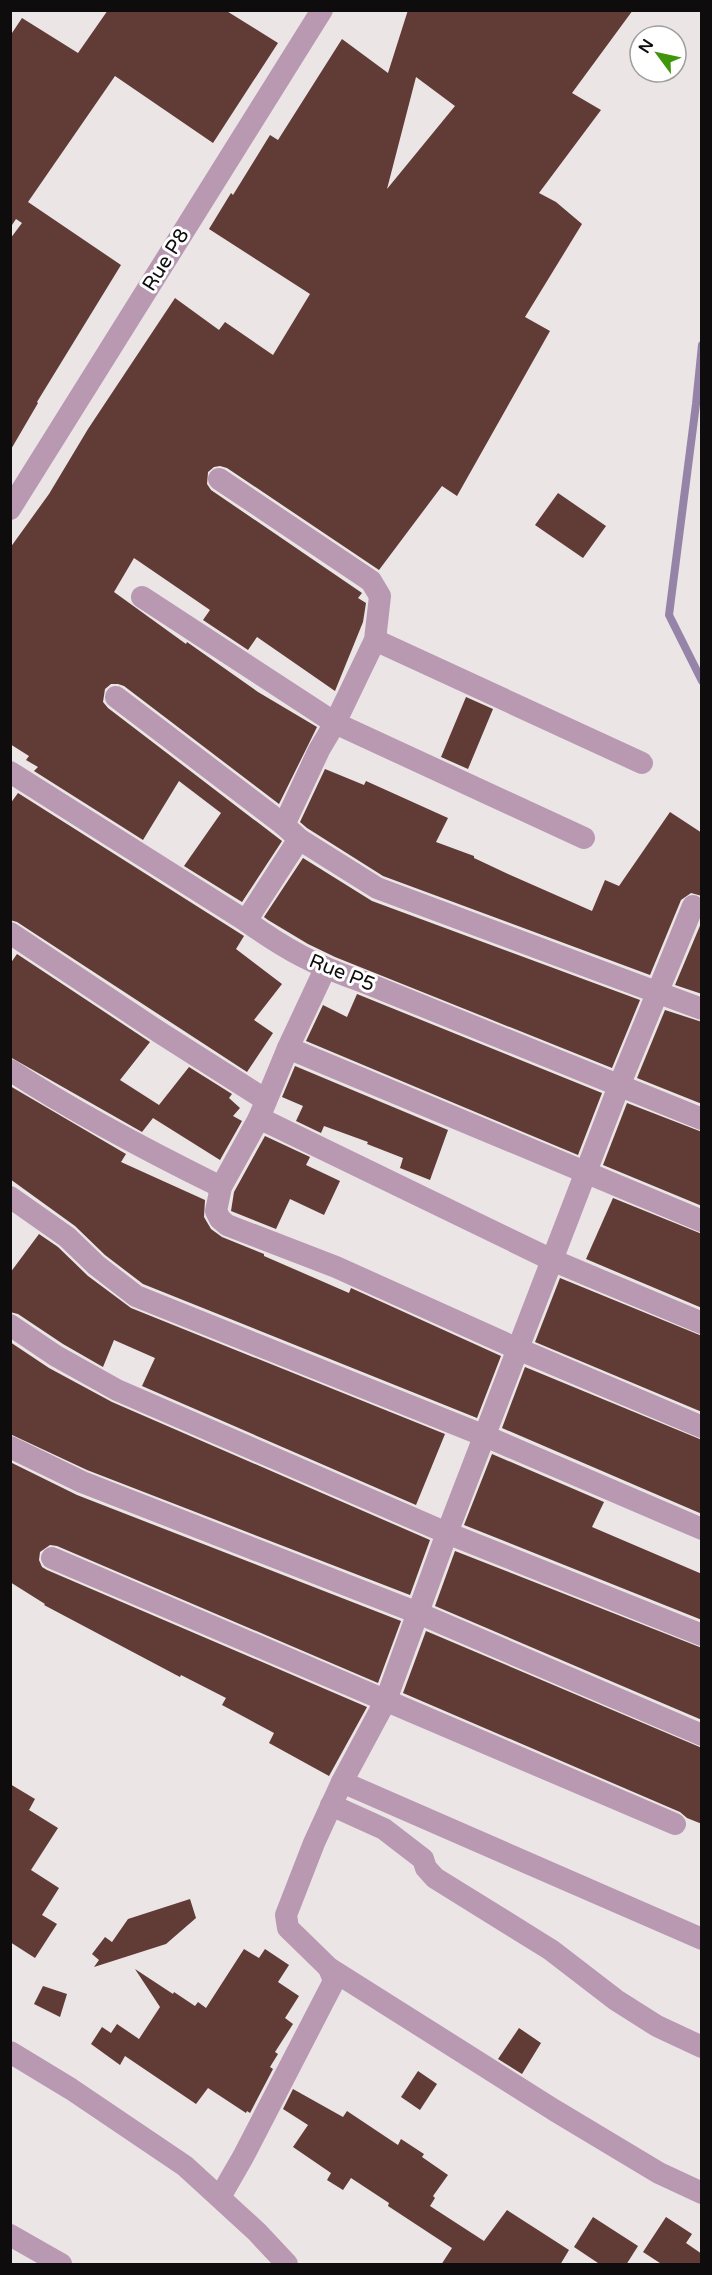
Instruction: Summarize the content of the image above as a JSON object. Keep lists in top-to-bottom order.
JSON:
{
  "streets": {
    "street": ["Rue P8", "Rue P5"]
  },
  "north": "top left"
}
